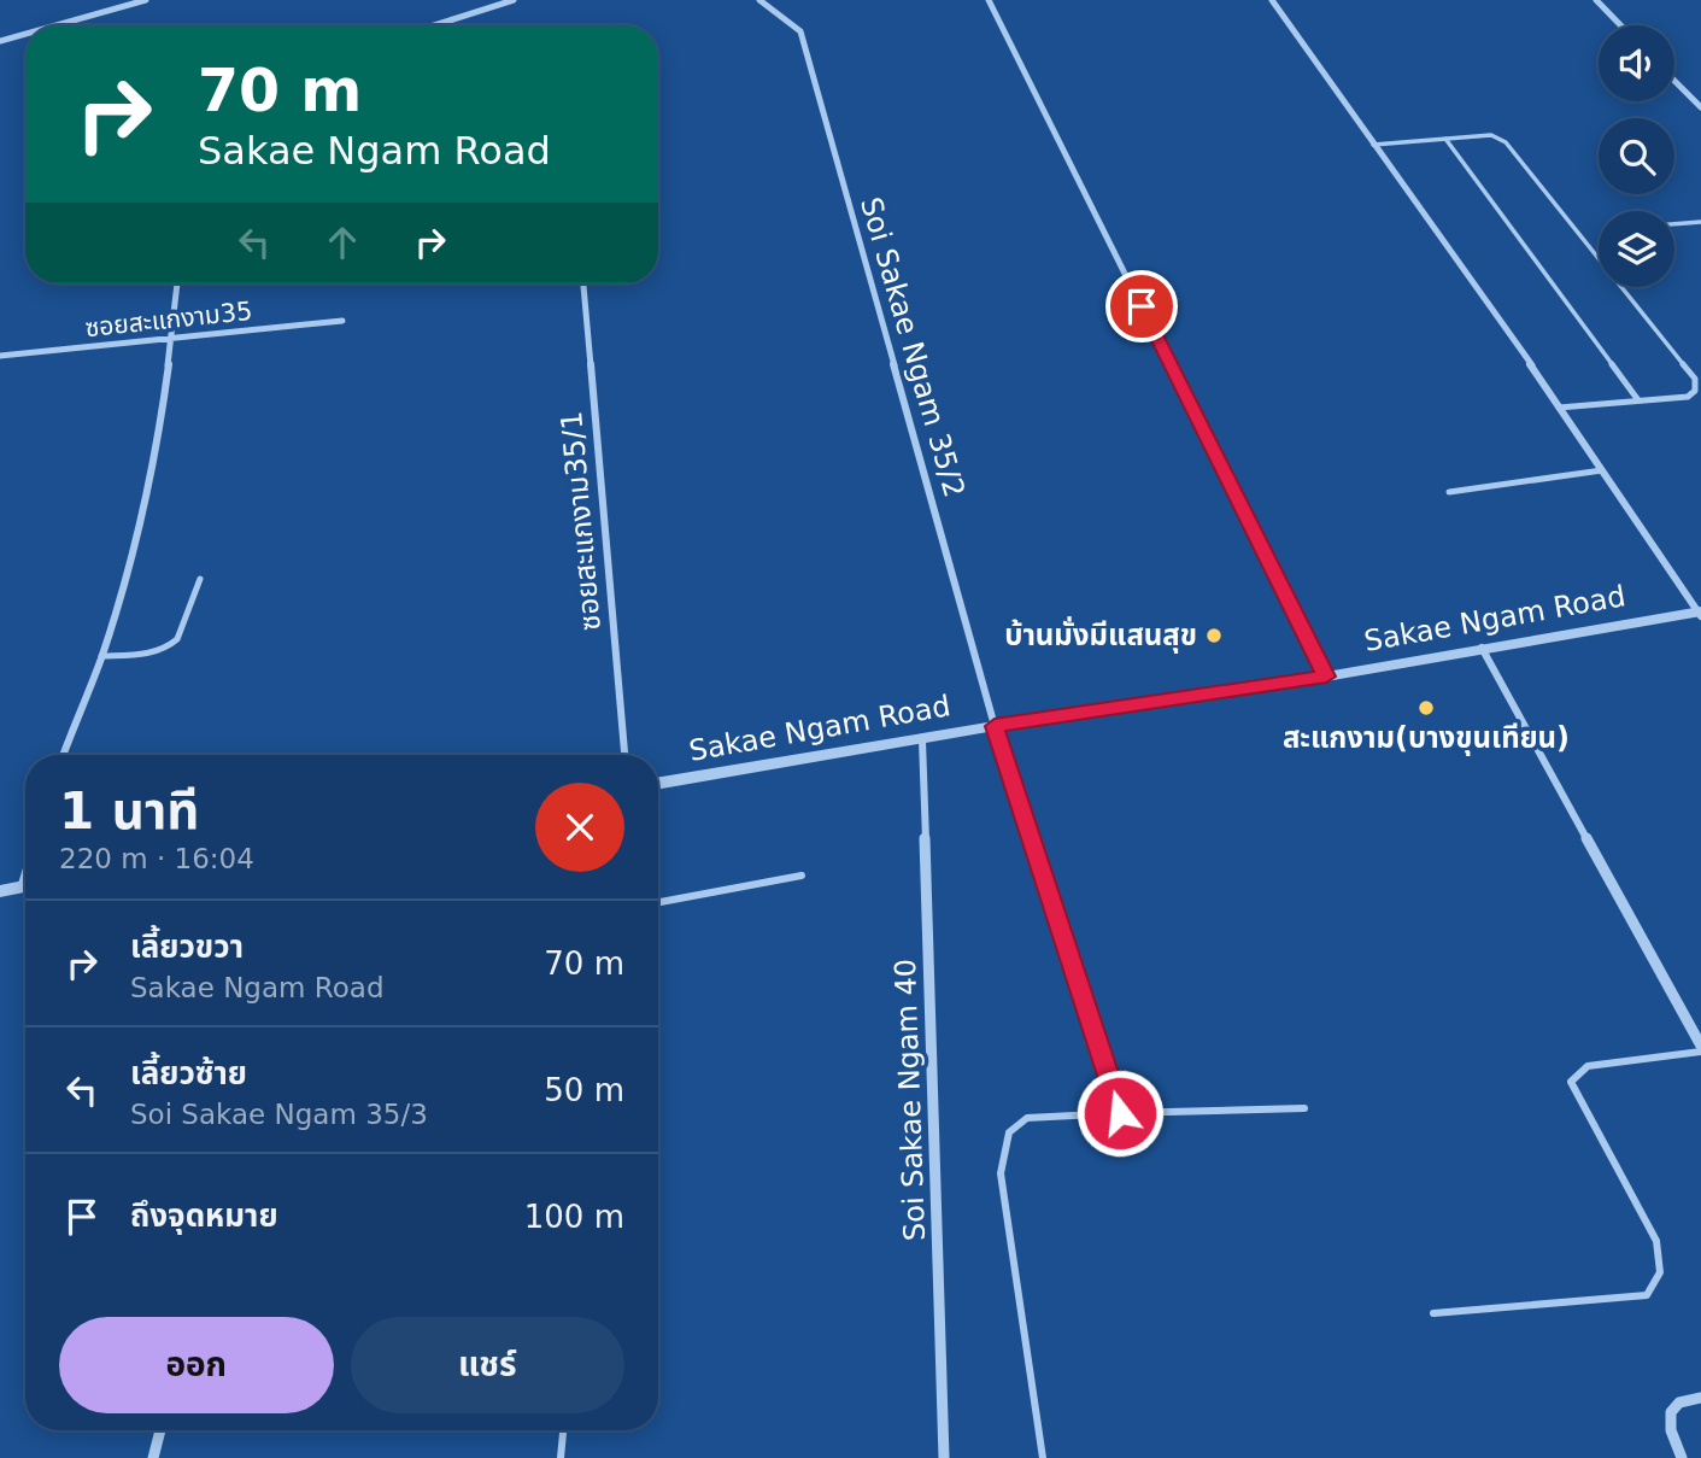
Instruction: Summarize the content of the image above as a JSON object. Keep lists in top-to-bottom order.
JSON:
{
  "streets": {
    "street": [
      "ซอยสะแกงาม35",
      "Soi Sakae Ngam 35/2",
      "ซอยสะแกงาม35/1",
      "Sakae Ngam Road",
      "Soi Sakae Ngam 40"
    ]
  },
  "crossings": [
    ["Soi Sakae Ngam 35/2", "Sakae Ngam Road"],
    ["Sakae Ngam Road", "Soi Sakae Ngam 40"]
  ],
  "places": ["บ้านมั่งมีแสนสุข", "สะแกงาม(บางขุนเทียน)"],
  "page": {
    "turn": ["70 m", "Sakae Ngam Road"],
    "heading": ["1 นาที", "220 m · 16:04"],
    "list": [
      {
        "name": "เลี้ยวขวา",
        "note": "Sakae Ngam Road",
        "value": "70 m"
      },
      {
        "name": "เลี้ยวซ้าย",
        "note": "Soi Sakae Ngam 35/3",
        "value": "50 m"
      },
      {
        "name": "ถึงจุดหมาย",
        "value": "100 m"
      }
    ],
    "buttons": ["ออก", "แชร์"]
  }
}
